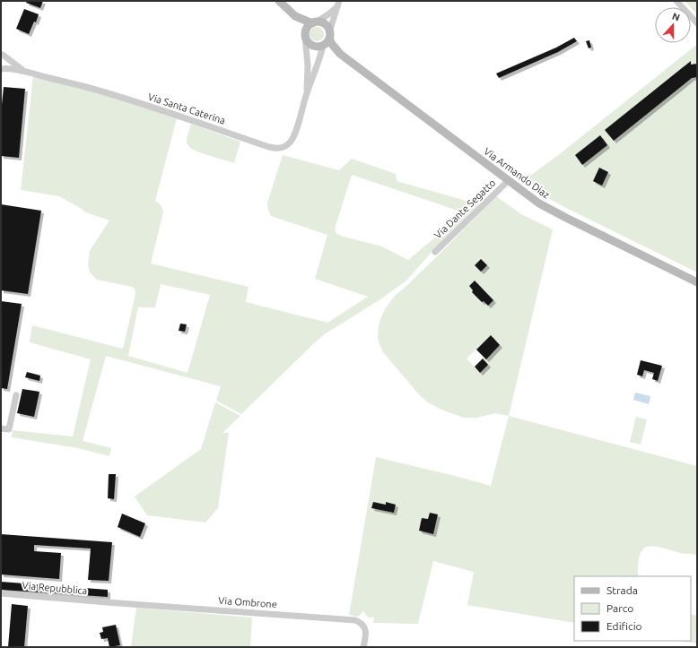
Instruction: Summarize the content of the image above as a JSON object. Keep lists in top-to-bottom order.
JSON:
{
  "streets": {
    "street": [
      "Via Santa Caterina",
      "Via Armando Diaz",
      "Via Dante Segatto",
      "Via Repubblica",
      "Via Ombrone"
    ]
  },
  "crossings": [
    ["Via Santa Caterina", "Via Armando Diaz"],
    ["Via Armando Diaz", "Via Dante Segatto"],
    ["Via Repubblica", "Via Ombrone"]
  ],
  "legend": ["Strada", "Parco", "Edificio"],
  "north": "top"
}
